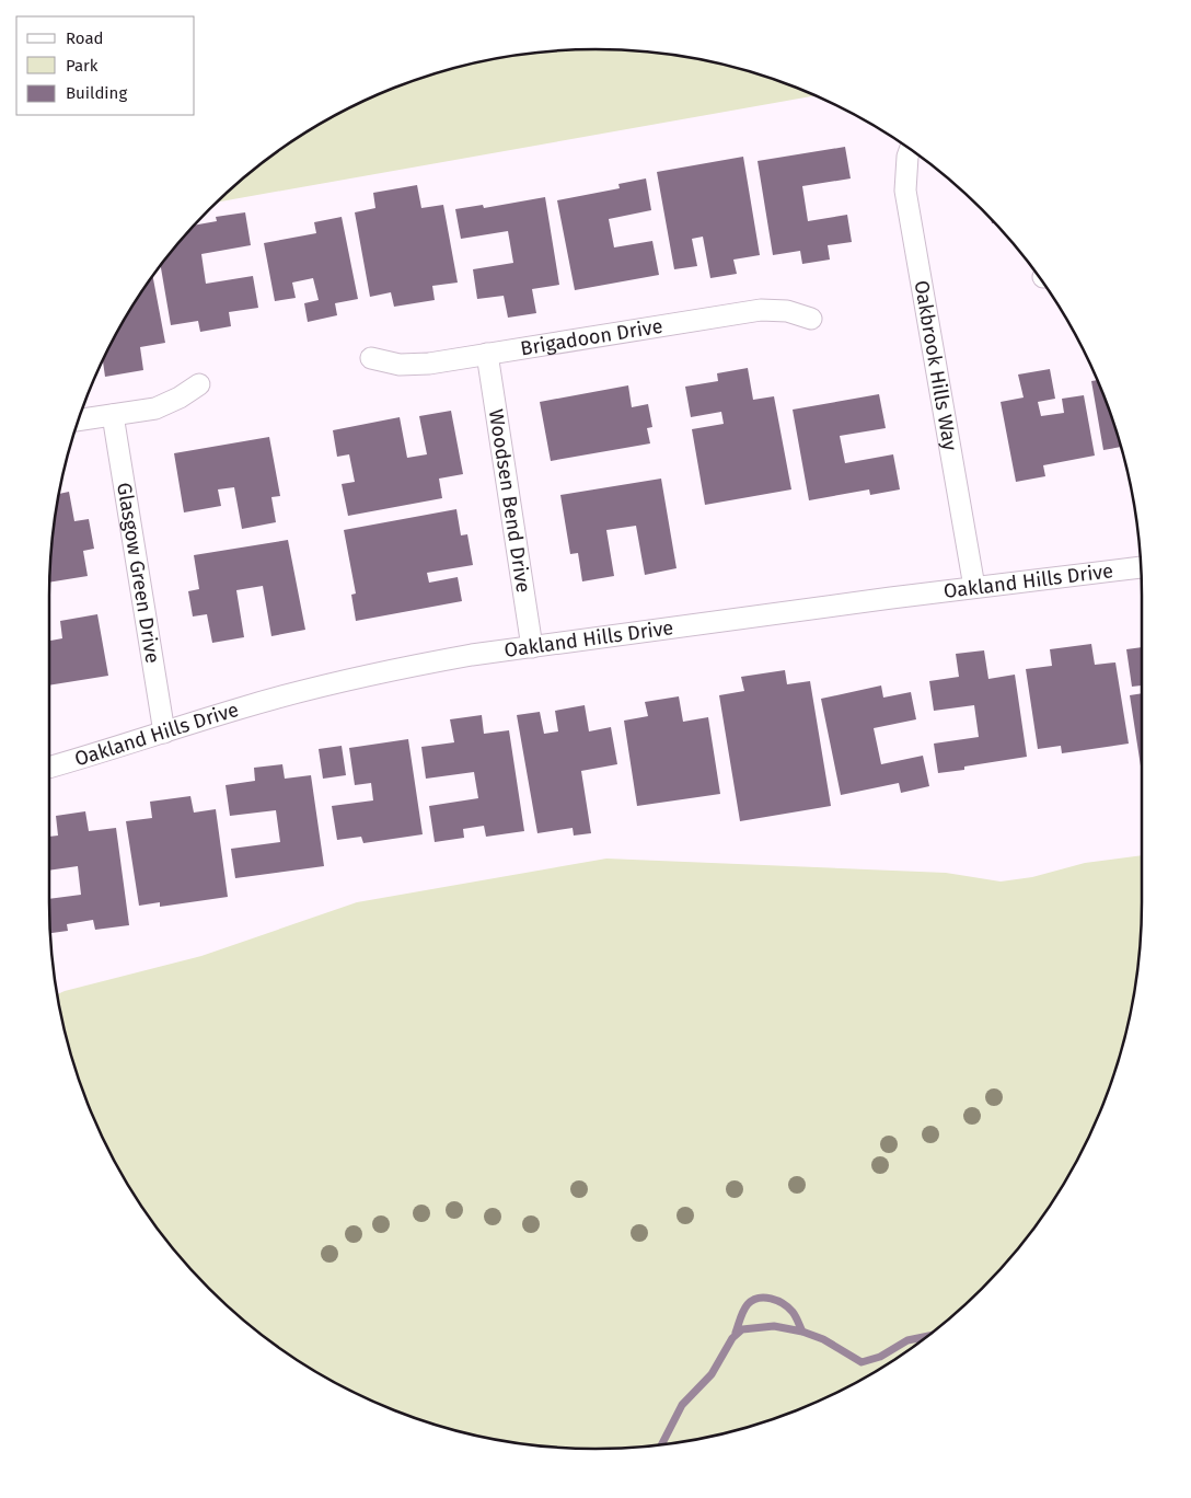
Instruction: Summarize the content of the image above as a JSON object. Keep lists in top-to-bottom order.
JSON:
{
  "streets": {
    "street": [
      "Brigadoon Drive",
      "Oakbrook Hills Way",
      "Woodsen Bend Drive",
      "Glasgow Green Drive",
      "Oakland Hills Drive"
    ]
  },
  "crossings": [
    ["Brigadoon Drive", "Woodsen Bend Drive"],
    ["Oakbrook Hills Way", "Oakland Hills Drive"],
    ["Woodsen Bend Drive", "Oakland Hills Drive"],
    ["Glasgow Green Drive", "Oakland Hills Drive"]
  ],
  "legend": ["Road", "Park", "Building"]
}
